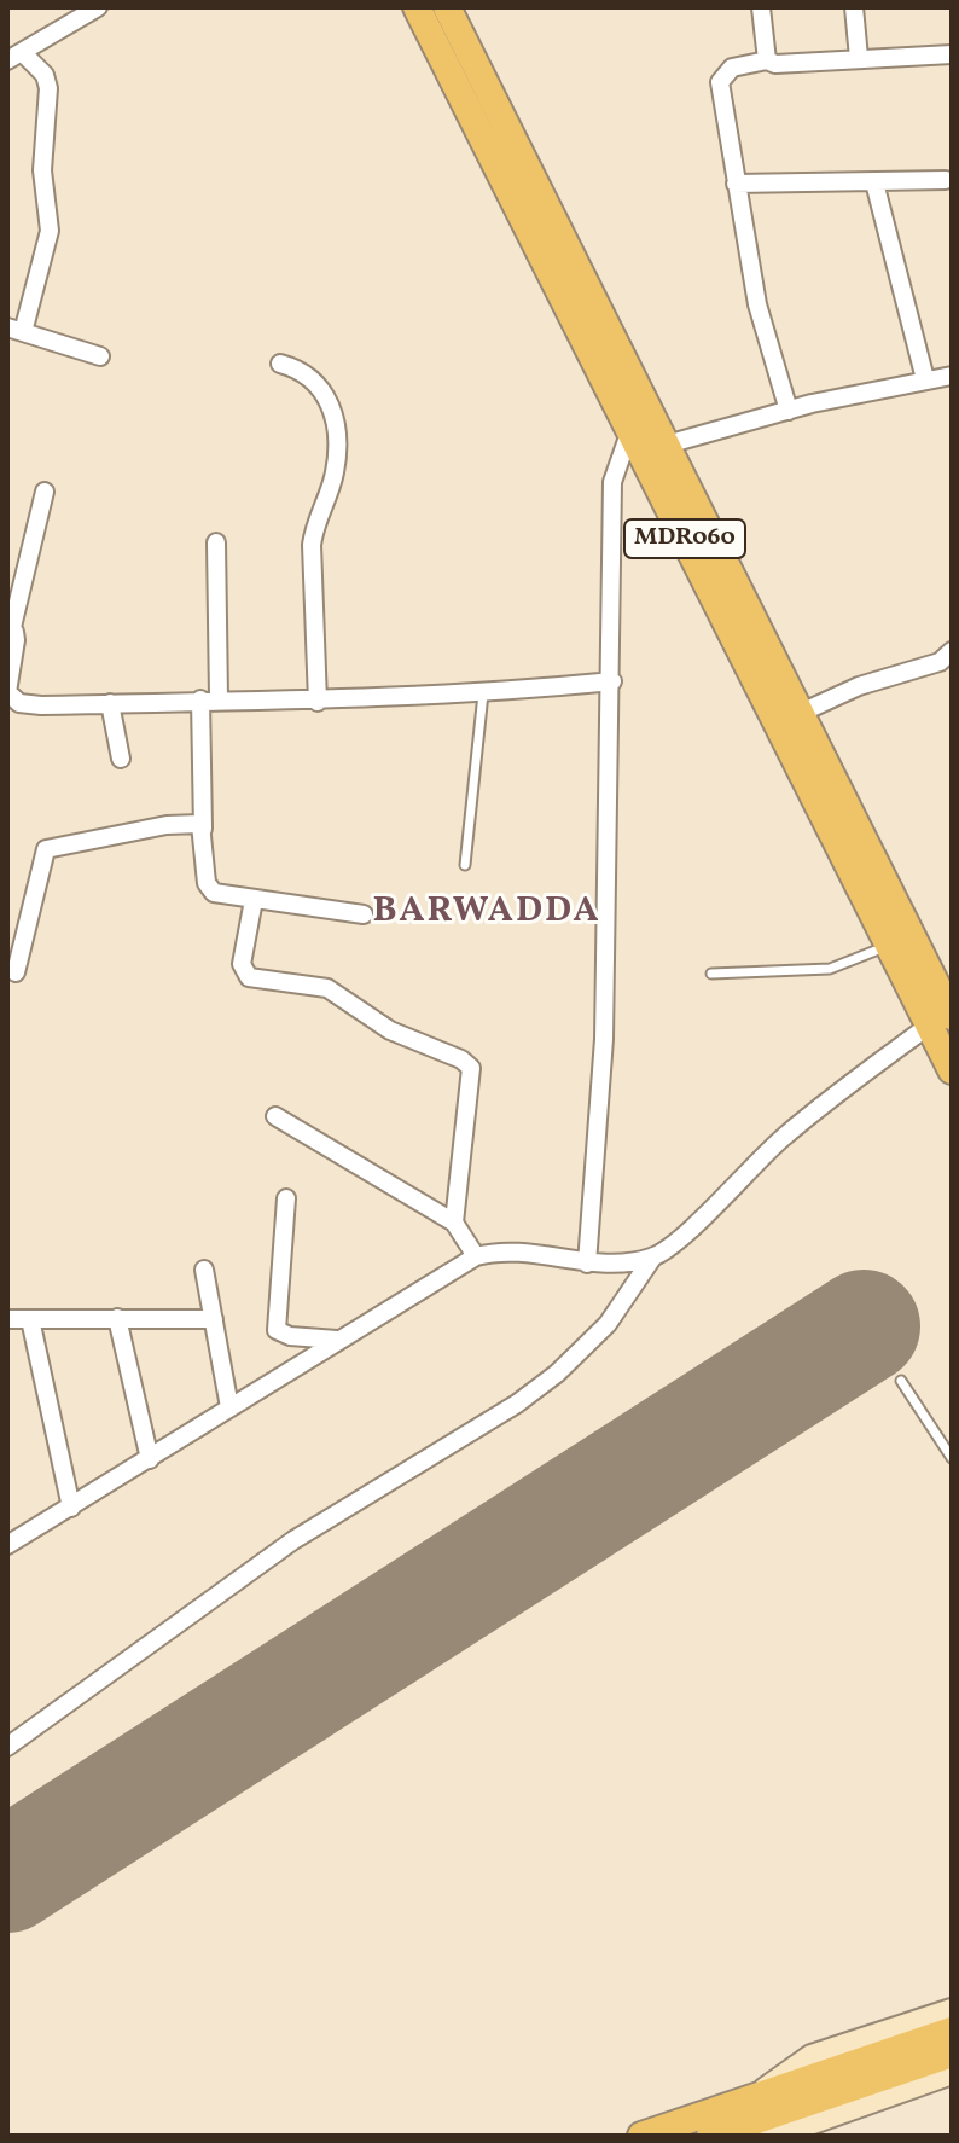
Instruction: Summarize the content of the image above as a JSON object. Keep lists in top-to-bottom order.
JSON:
{
  "streets": {
    "main road": ["MDR060"]
  },
  "districts": ["BARWADDA"]
}
